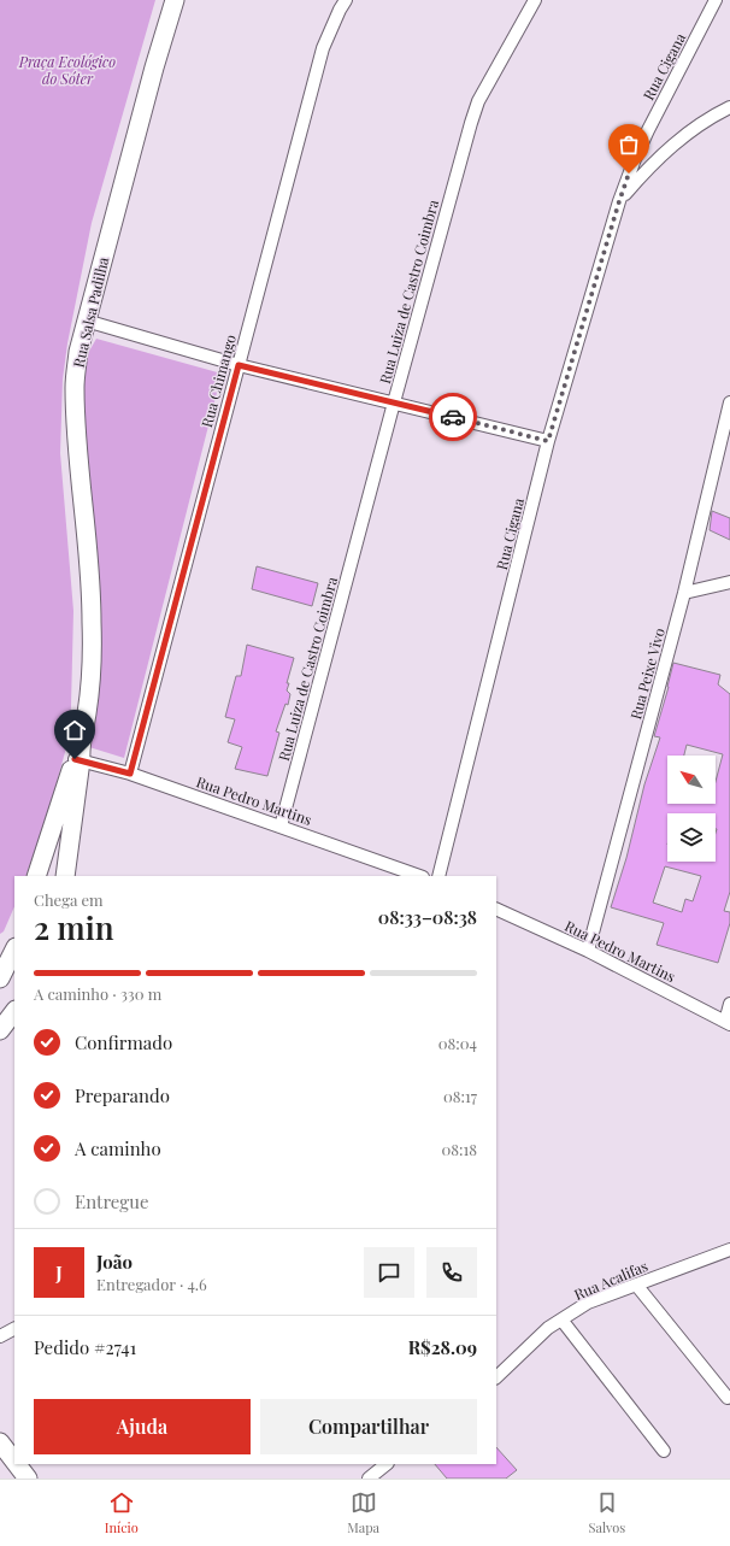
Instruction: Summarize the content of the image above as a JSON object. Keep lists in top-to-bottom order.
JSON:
{
  "streets": {
    "main road": ["Rua Salsa Padilha"],
    "street": [
      "Rua Cigana",
      "Rua Luiza de Castro Coimbra",
      "Rua Chimango",
      "Rua Peixe Vivo",
      "Rua Pedro Martins",
      "Rua Acalifas"
    ]
  },
  "crossings": [
    ["Rua Luiza de Castro Coimbra", "Rua Pedro Martins"],
    ["Rua Salsa Padilha", "Rua Pedro Martins"],
    ["Rua Chimango", "Rua Pedro Martins"],
    ["Rua Peixe Vivo", "Rua Pedro Martins"]
  ],
  "parks": ["Praça Ecológico do Sóter"],
  "north": "top left",
  "page": {
    "heading": ["2 min", "Chega em", "08:33–08:38"],
    "panel": [
      "João",
      "Entregador · 4.6",
      "Pedido #2741",
      "R$28.09"
    ],
    "bar": "A caminho · 330 m",
    "list": [
      ["Confirmado", "08:04"],
      ["Preparando", "08:17"],
      ["A caminho", "08:18"],
      "Entregue"
    ],
    "round": "J",
    "buttons": ["Ajuda", "Compartilhar"],
    "tabs": ["Início", "Mapa", "Salvos"]
  }
}
